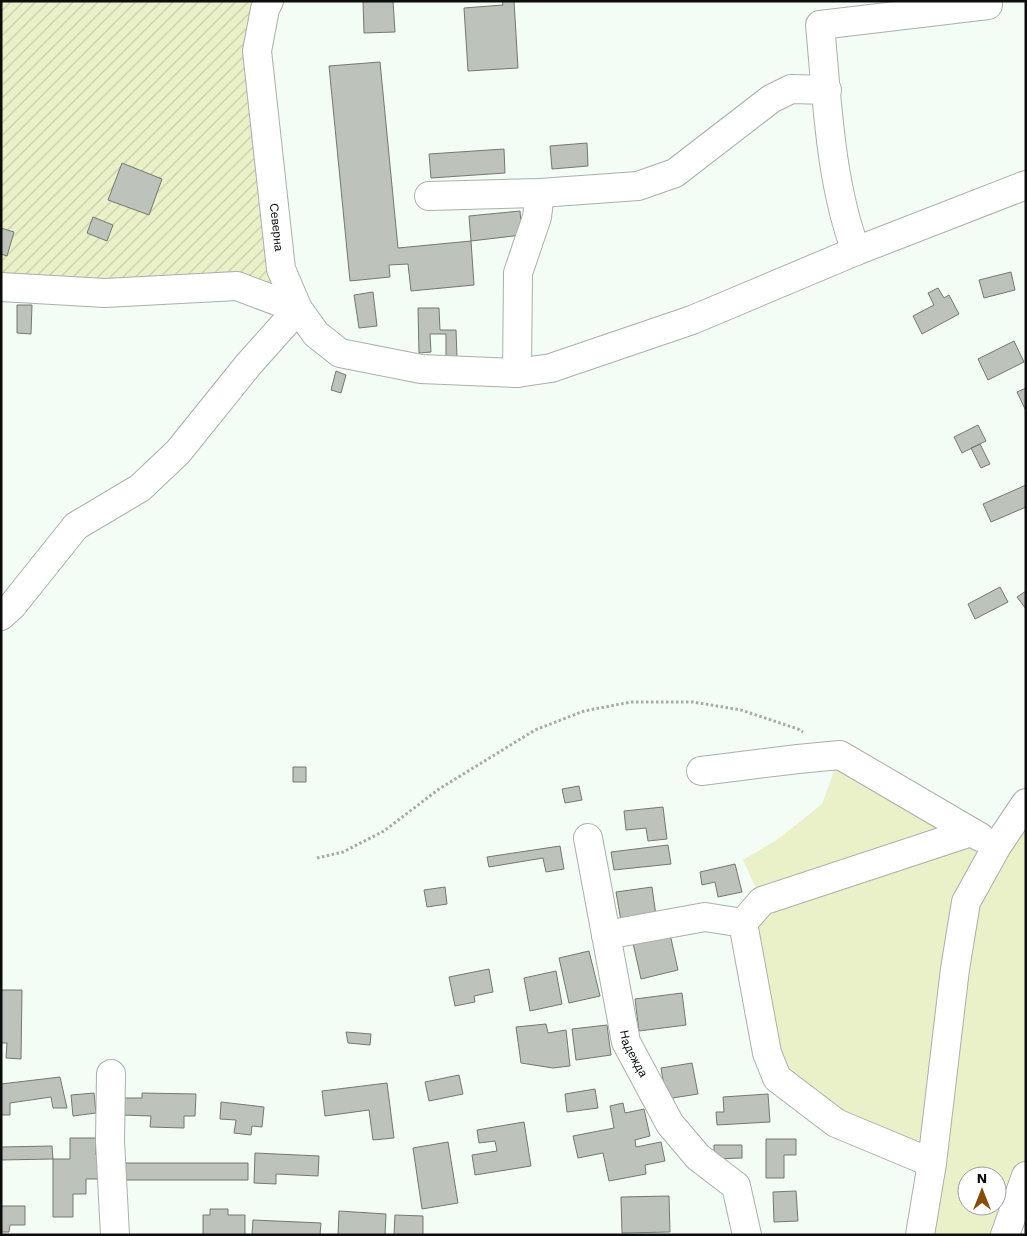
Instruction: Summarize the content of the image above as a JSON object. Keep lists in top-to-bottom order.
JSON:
{
  "streets": {
    "street": ["Северна", "Надежда"]
  },
  "north": "top"
}
